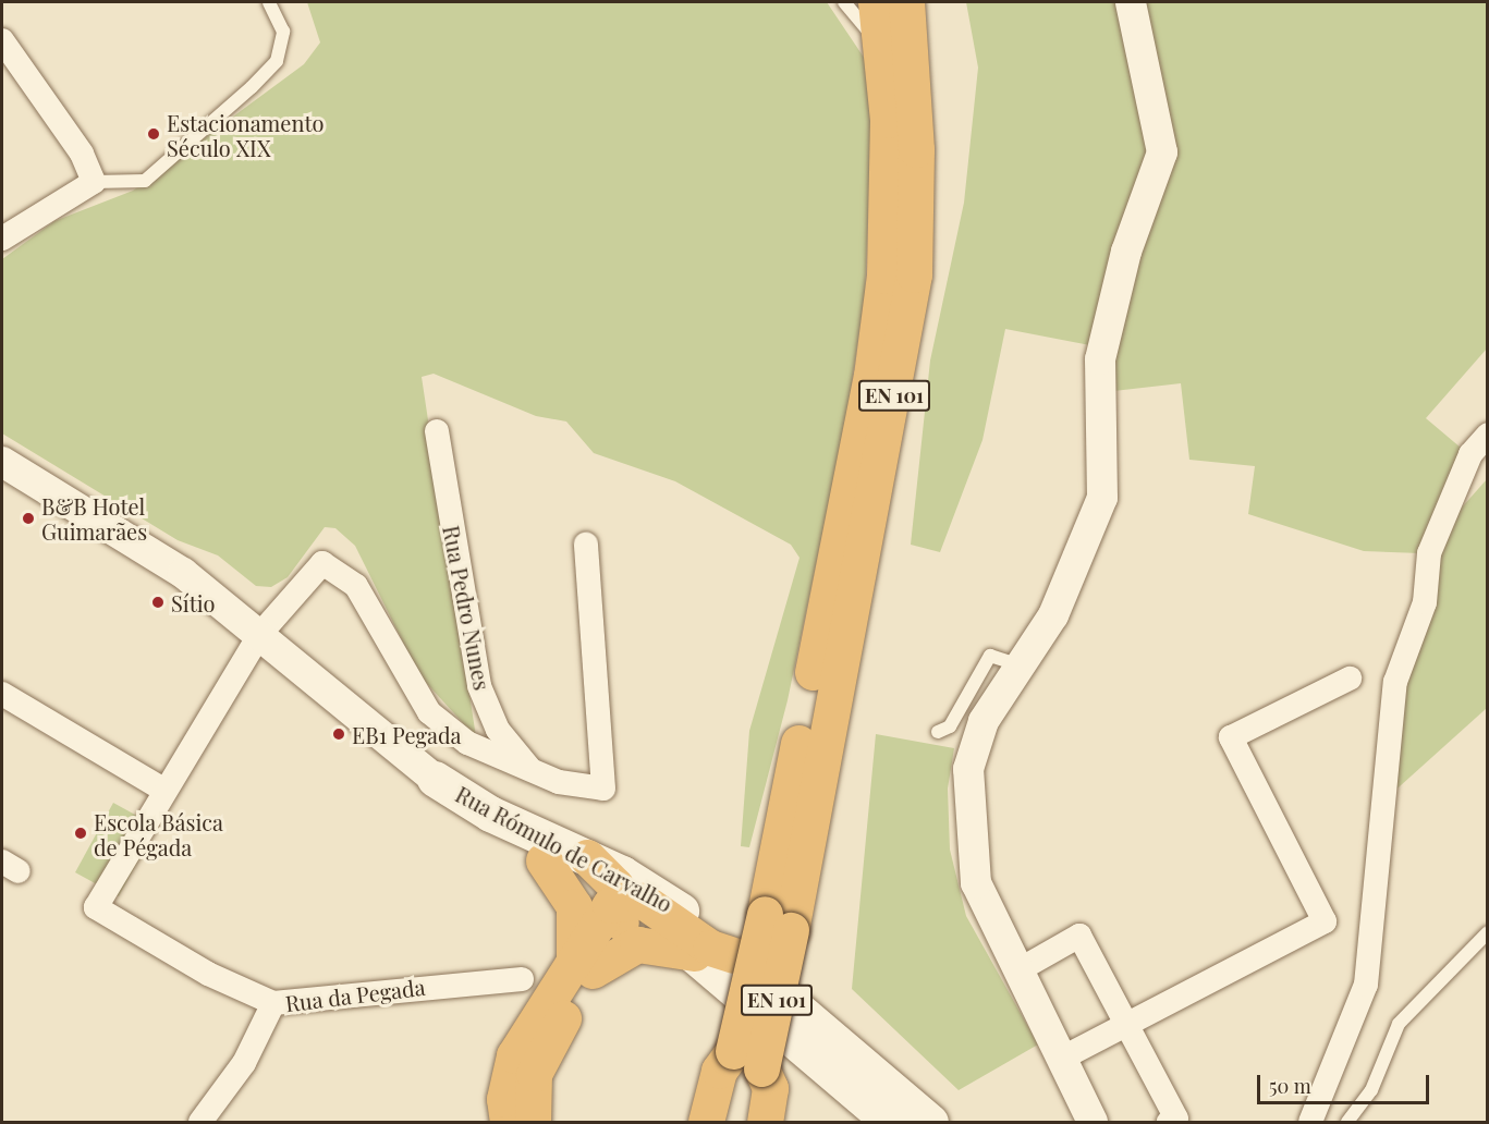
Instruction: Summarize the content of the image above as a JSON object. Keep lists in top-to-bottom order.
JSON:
{
  "streets": {
    "highway": ["EN 101"],
    "main road": ["Rua Rómulo de Carvalho"],
    "street": ["Rua Pedro Nunes", "Rua da Pegada"]
  },
  "places": [
    "Estacionamento Século XIX",
    "B&B Hotel Guimarães",
    "Sítio",
    "EB1 Pegada",
    "Escola Básica de Pégada"
  ],
  "scale_bar": "50 m"
}
